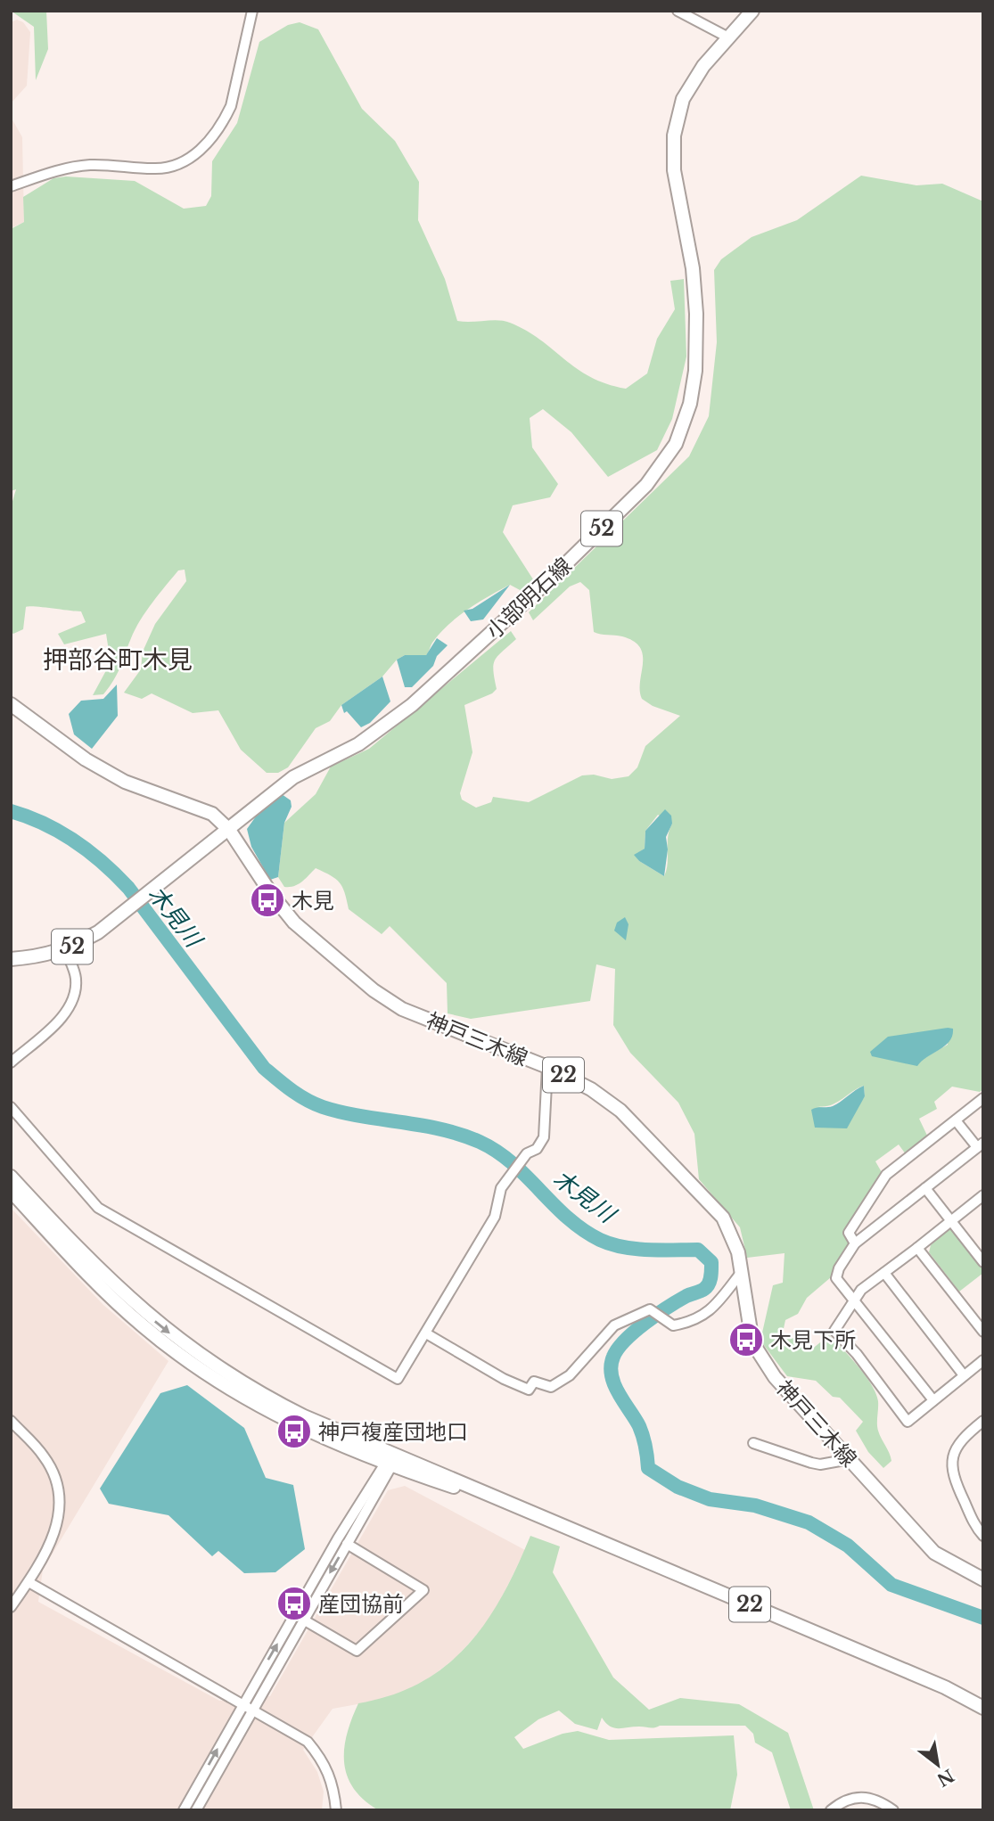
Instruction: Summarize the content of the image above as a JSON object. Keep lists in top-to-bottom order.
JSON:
{
  "streets": {
    "main road": [
      "52",
      "小部明石線",
      "神戸三木線",
      "22"
    ]
  },
  "crossings": [
    ["小部明石線", "神戸三木線"]
  ],
  "districts": ["押部谷町木見"],
  "water": ["木見川"],
  "places": {
    "bus stop": [
      "木見",
      "木見下所",
      "神戸複産団地口",
      "産団協前"
    ]
  },
  "north": "bottom right"
}
